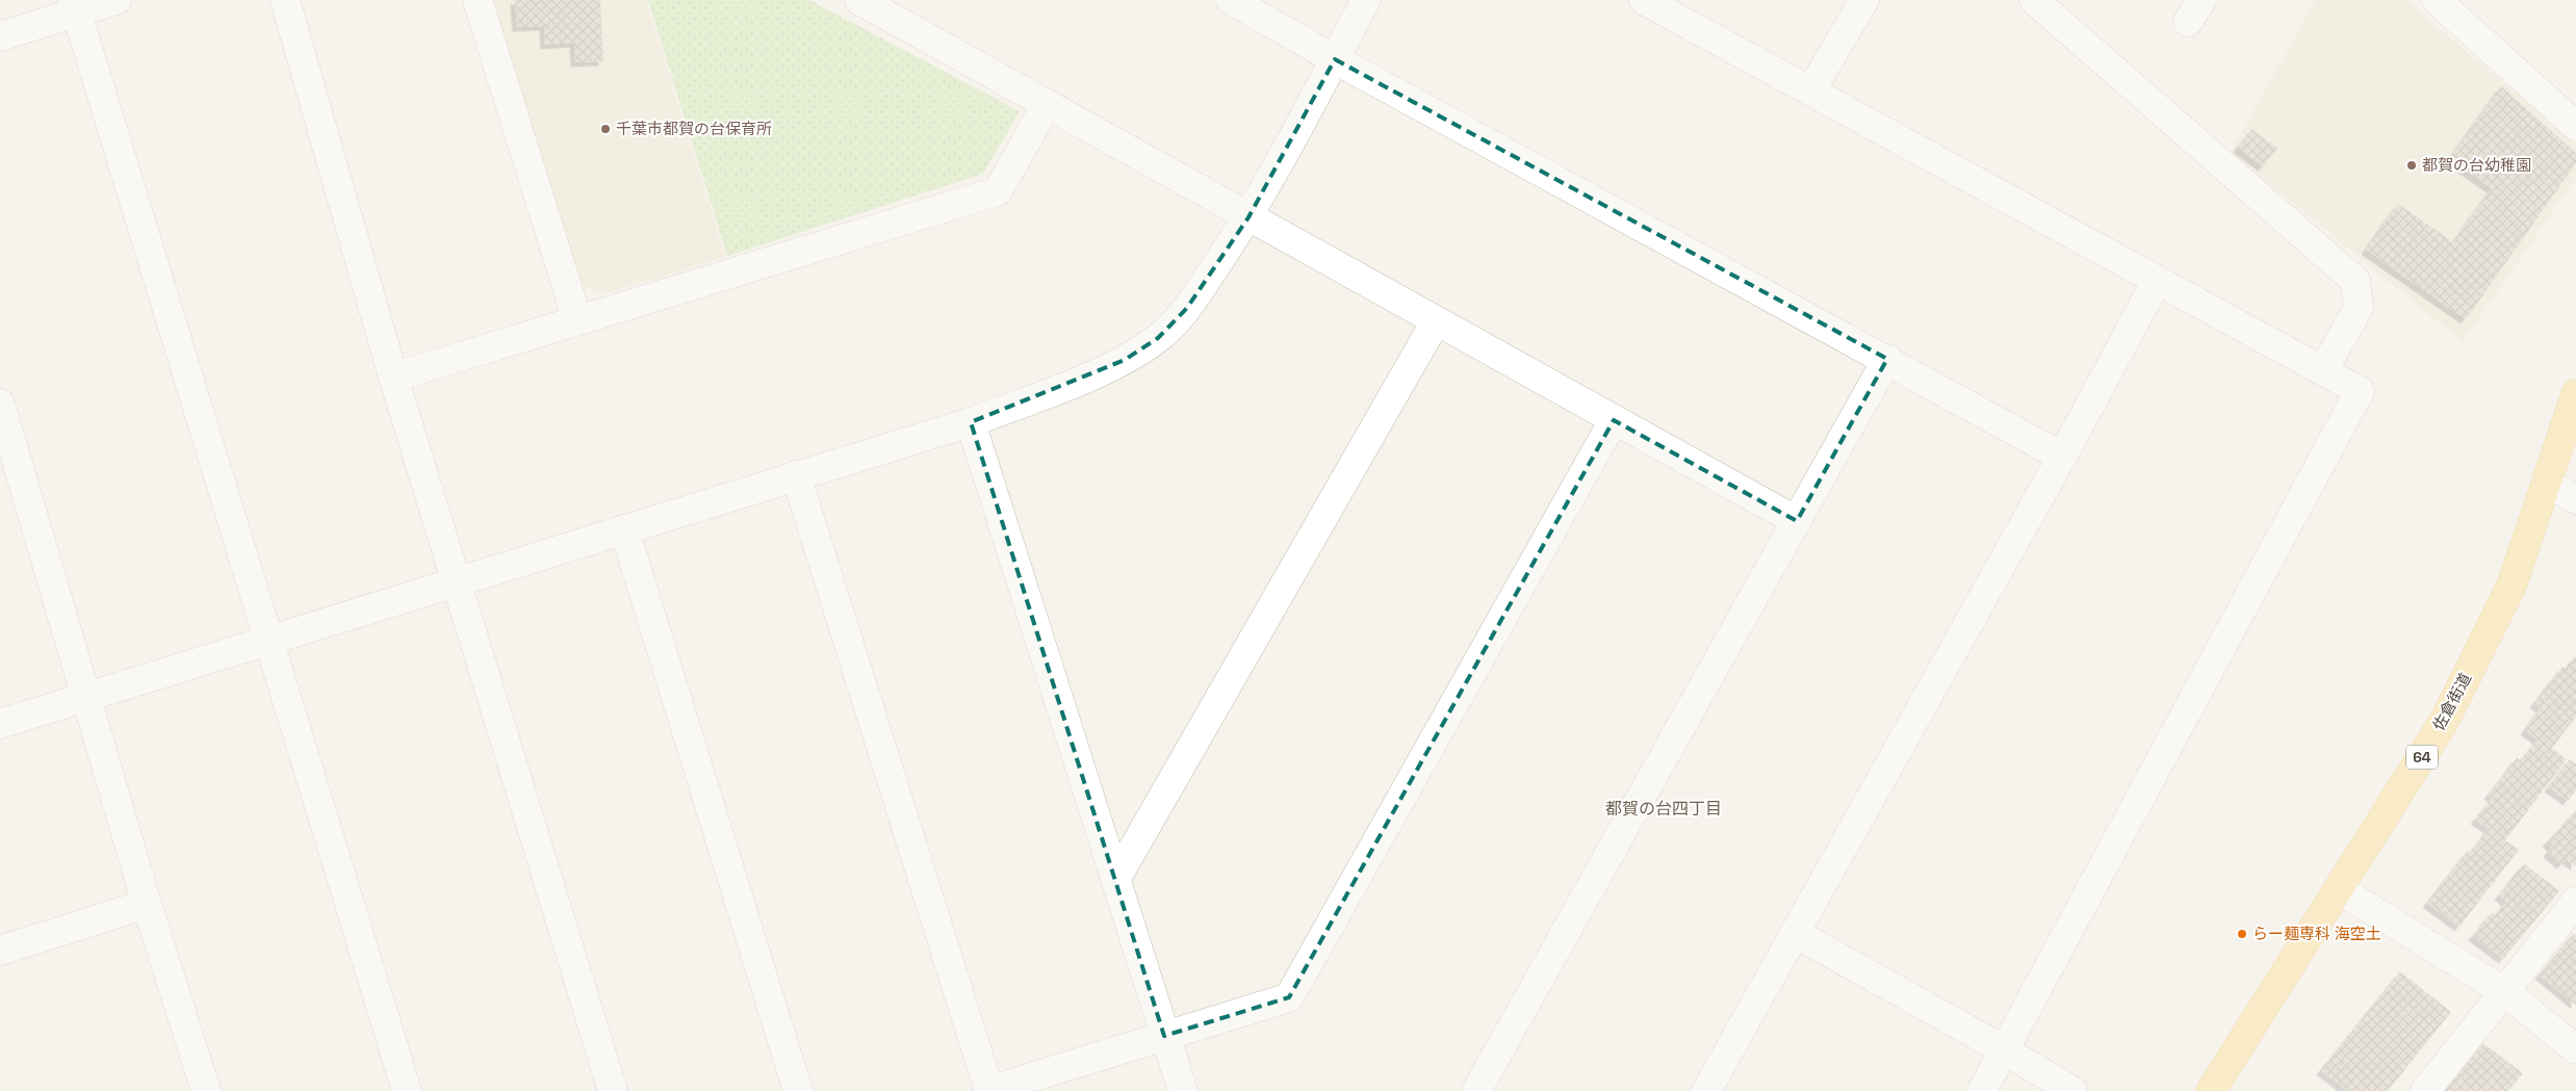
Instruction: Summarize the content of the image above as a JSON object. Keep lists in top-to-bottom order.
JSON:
{
  "streets": {
    "main road": ["佐倉街道", "64"]
  },
  "districts": ["都賀の台四丁目"],
  "places": ["千葉市都賀の台保育所", "都賀の台幼稚園", "らー麺専科 海空土"]
}
